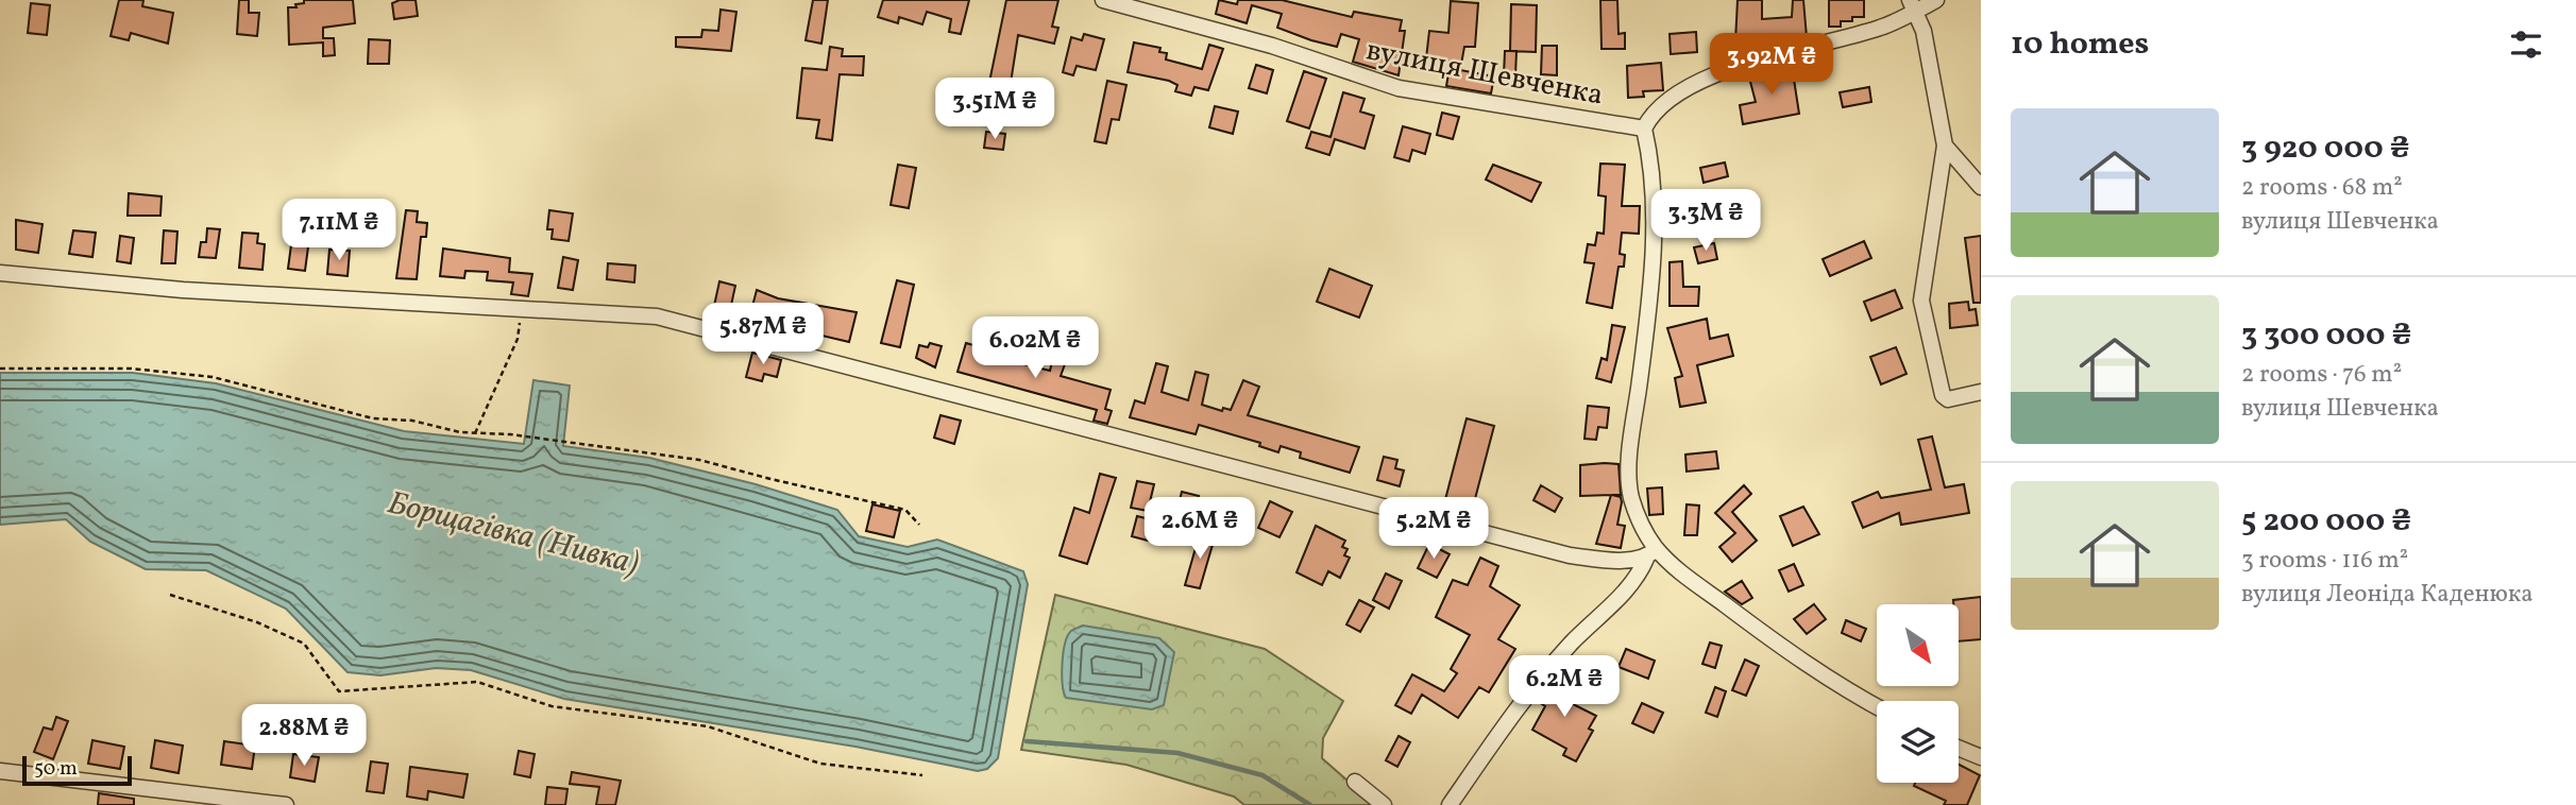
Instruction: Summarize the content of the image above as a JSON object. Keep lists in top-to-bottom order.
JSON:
{
  "streets": {
    "street": ["вулиця Шевченка"]
  },
  "water": ["Борщагівка (Нивка)"],
  "scale_bar": "50 m",
  "north": "bottom right",
  "page": {
    "heading": "10 homes",
    "price": [
      "3.92M ₴",
      "3.51M ₴",
      "3.3M ₴",
      "7.11M ₴",
      "5.87M ₴",
      "6.02M ₴",
      "2.6M ₴",
      "5.2M ₴",
      "6.2M ₴",
      "2.88M ₴"
    ],
    "list": [
      {
        "name": "3 920 000 ₴",
        "note": "2 rooms · 68 m² · вулиця Шевченка"
      },
      {
        "name": "3 300 000 ₴",
        "note": "2 rooms · 76 m² · вулиця Шевченка"
      },
      {
        "name": "5 200 000 ₴",
        "note": "3 rooms · 116 m² · вулиця Леоніда Каденюка"
      }
    ],
    "scale": "50 m"
  }
}
